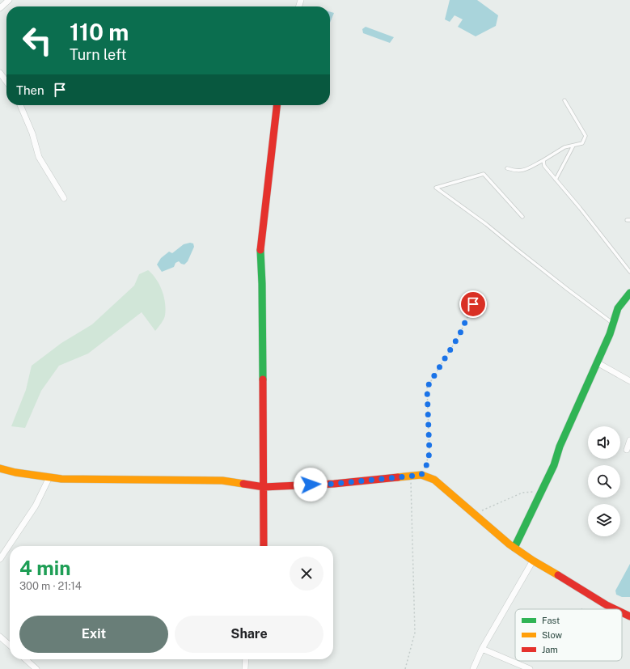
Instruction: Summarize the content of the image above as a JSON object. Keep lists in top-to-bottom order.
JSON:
{
  "legend": ["Fast", "Slow", "Jam"],
  "page": {
    "turn": ["110 m", "Turn left"],
    "then": "Then",
    "heading": ["4 min", "300 m · 21:14"],
    "buttons": ["Exit", "Share"]
  }
}
